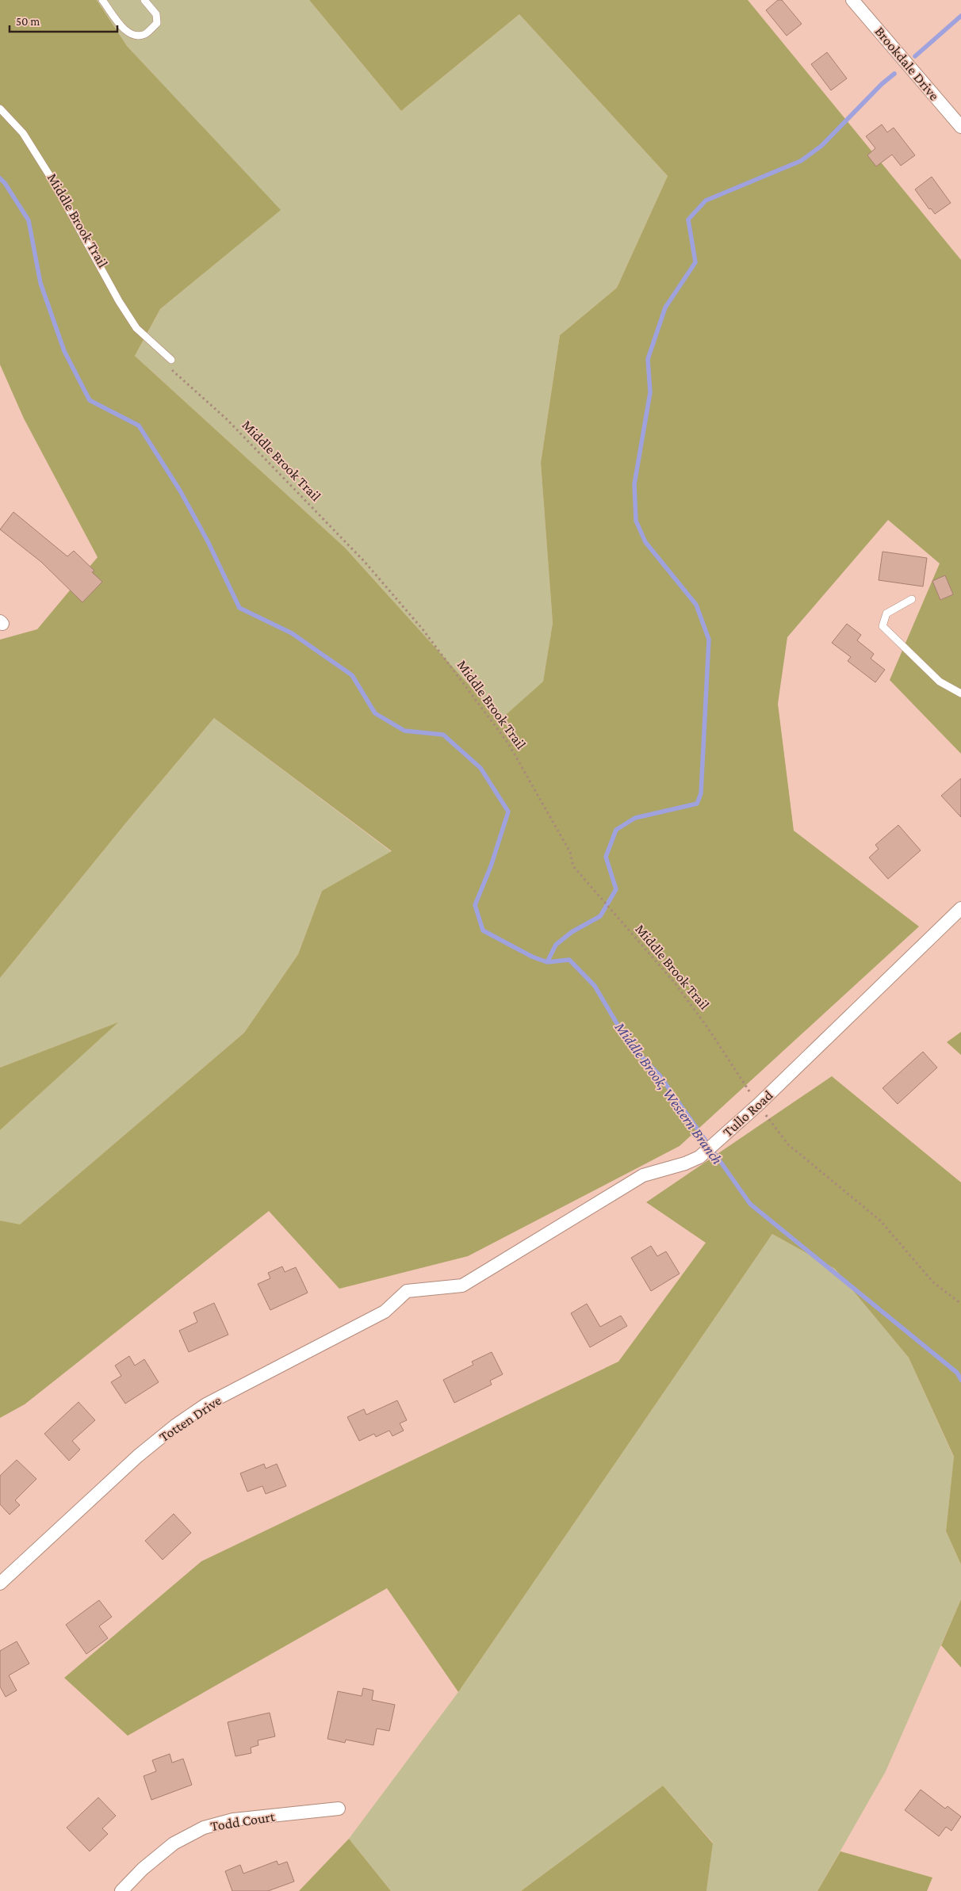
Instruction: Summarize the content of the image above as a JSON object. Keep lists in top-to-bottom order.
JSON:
{
  "streets": {
    "street": [
      "Brookdale Drive",
      "Tullo Road",
      "Totten Drive",
      "Todd Court"
    ],
    "path": ["Middle Brook Trail"]
  },
  "crossings": [
    ["Middle Brook Trail", "Tullo Road"],
    ["Tullo Road", "Totten Drive"]
  ],
  "water": ["Middle Brook, Western Branch"],
  "scale_bar": "50 m"
}
